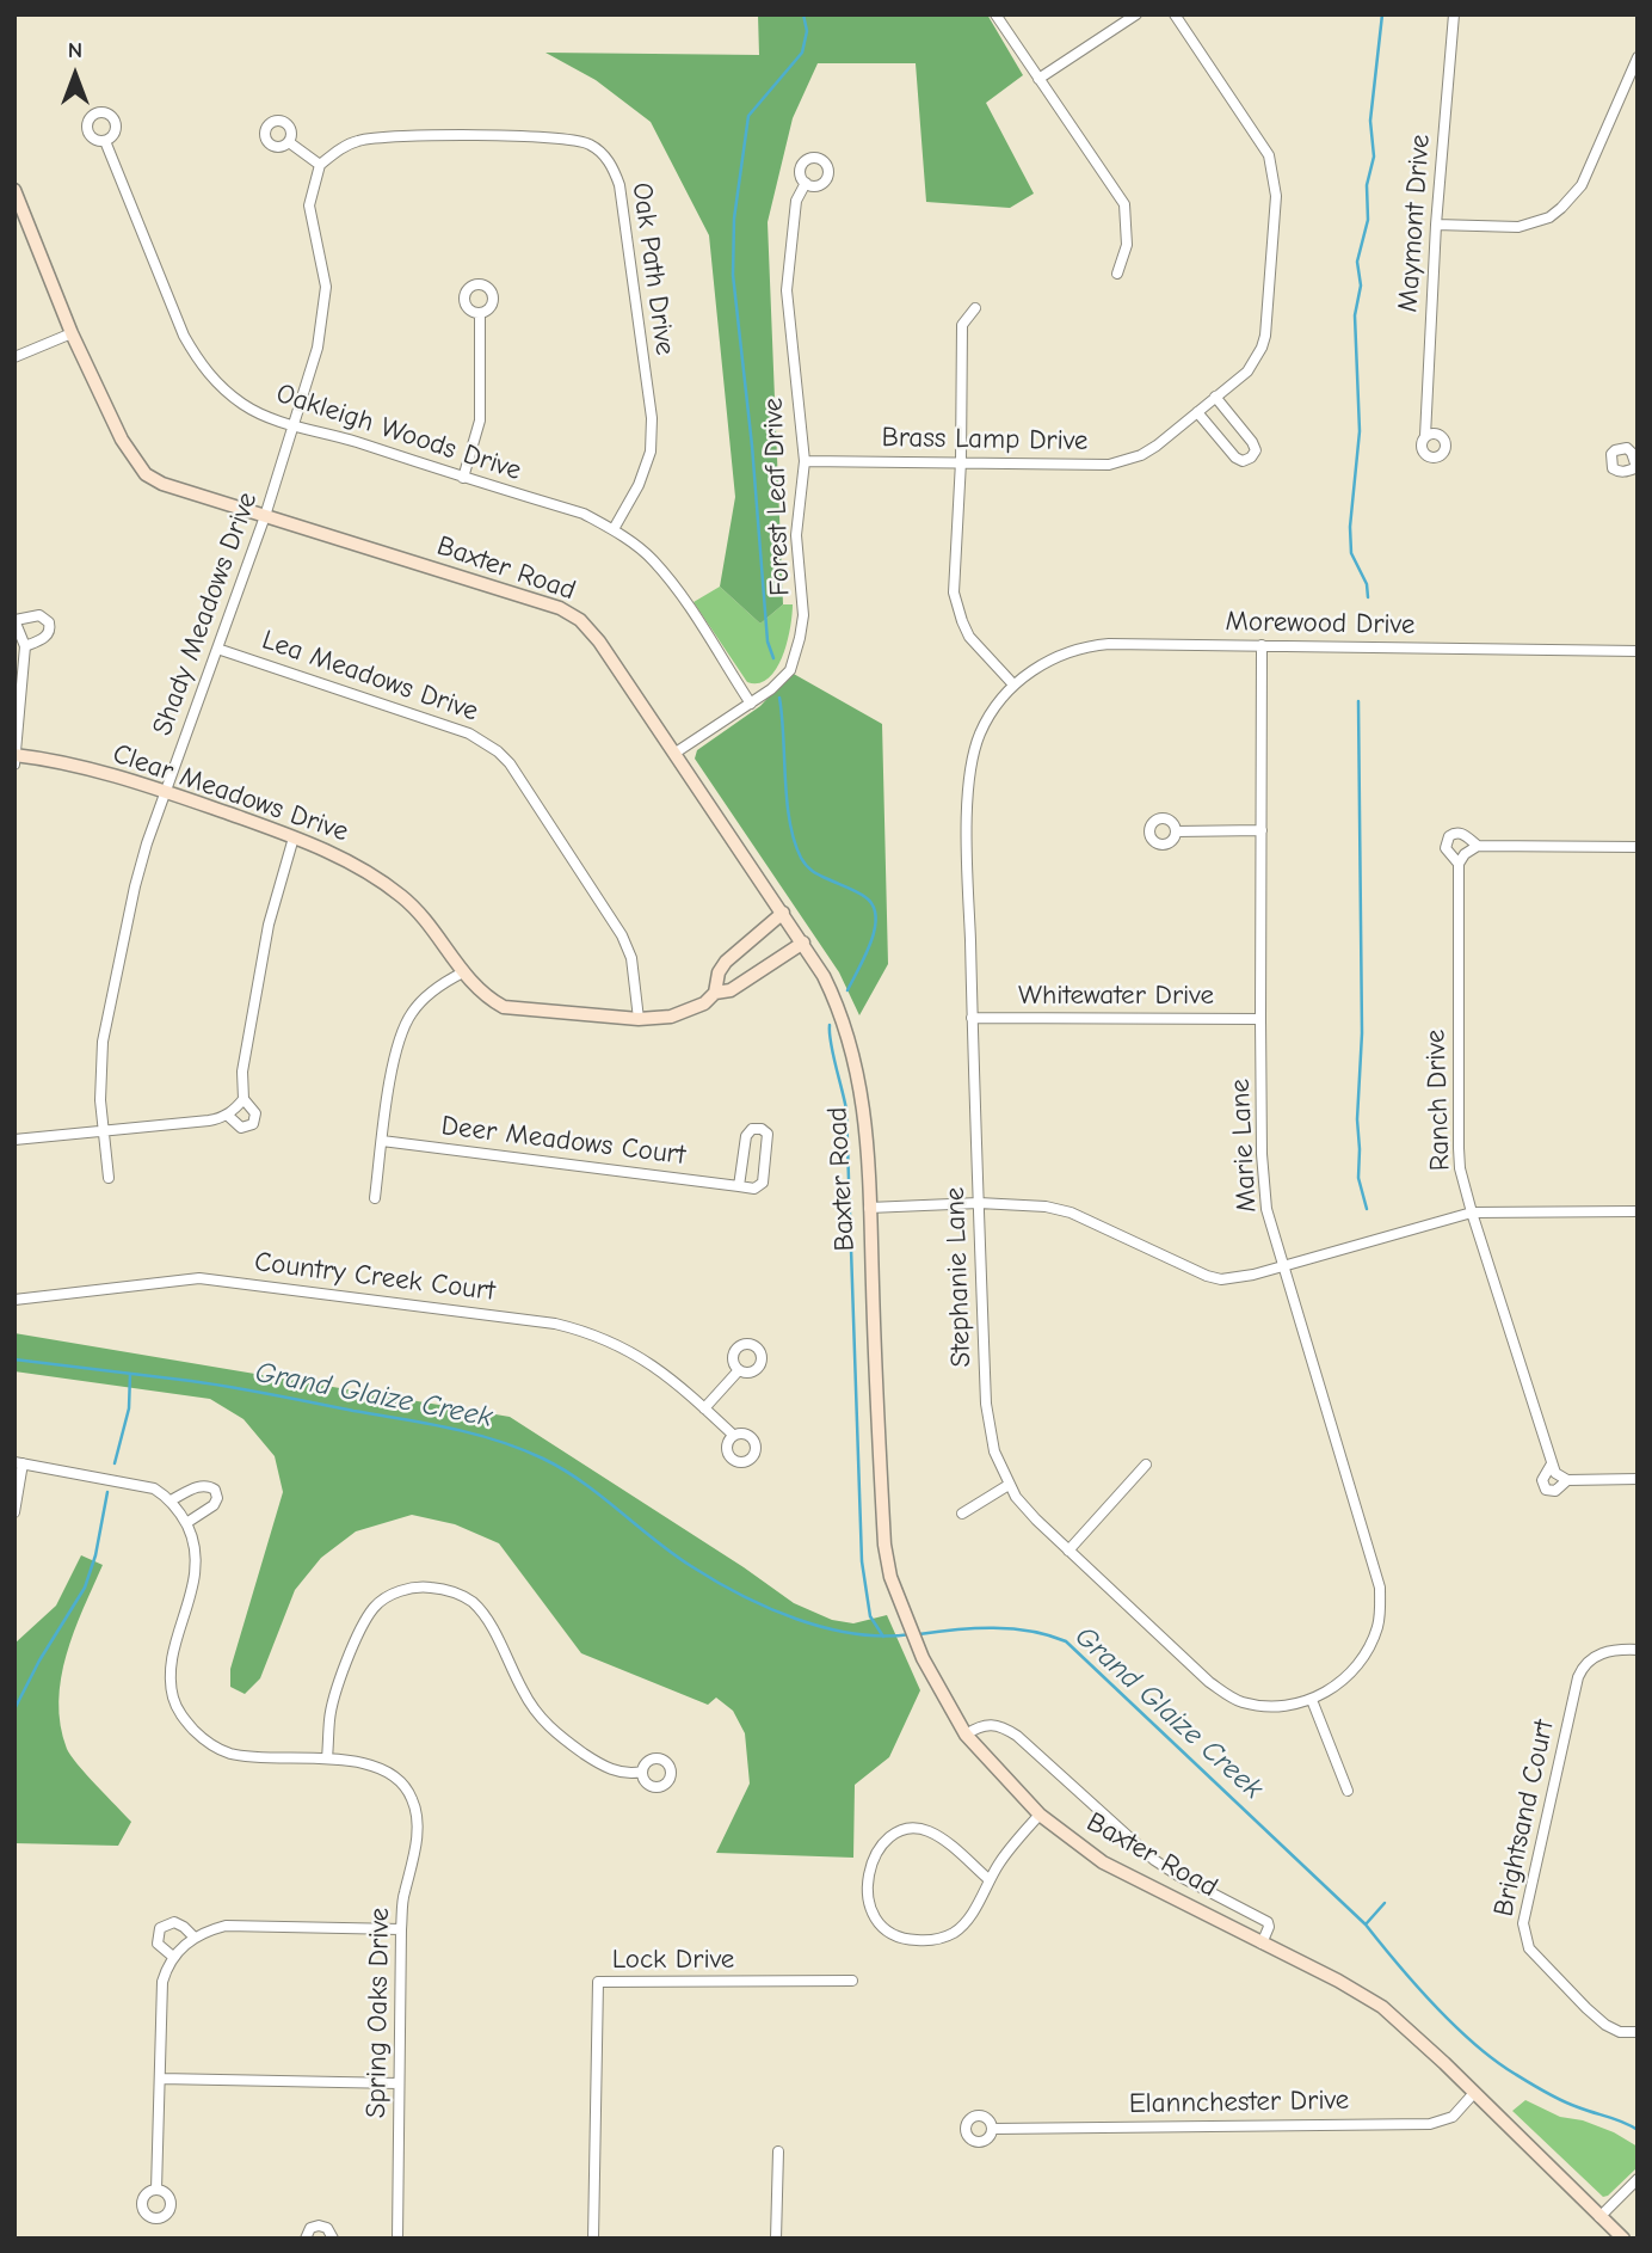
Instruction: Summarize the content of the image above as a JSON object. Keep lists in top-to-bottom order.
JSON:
{
  "streets": {
    "main road": ["Baxter Road", "Clear Meadows Drive"],
    "street": [
      "Maymont Drive",
      "Oak Path Drive",
      "Oakleigh Woods Drive",
      "Brass Lamp Drive",
      "Forest Leaf Drive",
      "Shady Meadows Drive",
      "Morewood Drive",
      "Lea Meadows Drive",
      "Whitewater Drive",
      "Ranch Drive",
      "Deer Meadows Court",
      "Marie Lane",
      "Country Creek Court",
      "Stephanie Lane",
      "Brightsand Court",
      "Lock Drive",
      "Spring Oaks Drive",
      "Elannchester Drive"
    ]
  },
  "crossings": [
    ["Oak Path Drive", "Oakleigh Woods Drive"],
    ["Oak Path Drive", "Shady Meadows Drive"],
    ["Oakleigh Woods Drive", "Forest Leaf Drive"],
    ["Oakleigh Woods Drive", "Shady Meadows Drive"],
    ["Brass Lamp Drive", "Forest Leaf Drive"],
    ["Forest Leaf Drive", "Baxter Road"],
    ["Baxter Road", "Shady Meadows Drive"],
    ["Baxter Road", "Clear Meadows Drive"],
    ["Baxter Road", "Elannchester Drive"],
    ["Shady Meadows Drive", "Lea Meadows Drive"],
    ["Shady Meadows Drive", "Clear Meadows Drive"],
    ["Morewood Drive", "Marie Lane"],
    ["Morewood Drive", "Stephanie Lane"],
    ["Lea Meadows Drive", "Clear Meadows Drive"],
    ["Whitewater Drive", "Marie Lane"],
    ["Whitewater Drive", "Stephanie Lane"],
    ["Marie Lane", "Stephanie Lane"]
  ],
  "water": ["Grand Glaize Creek"],
  "north": "top"
}
